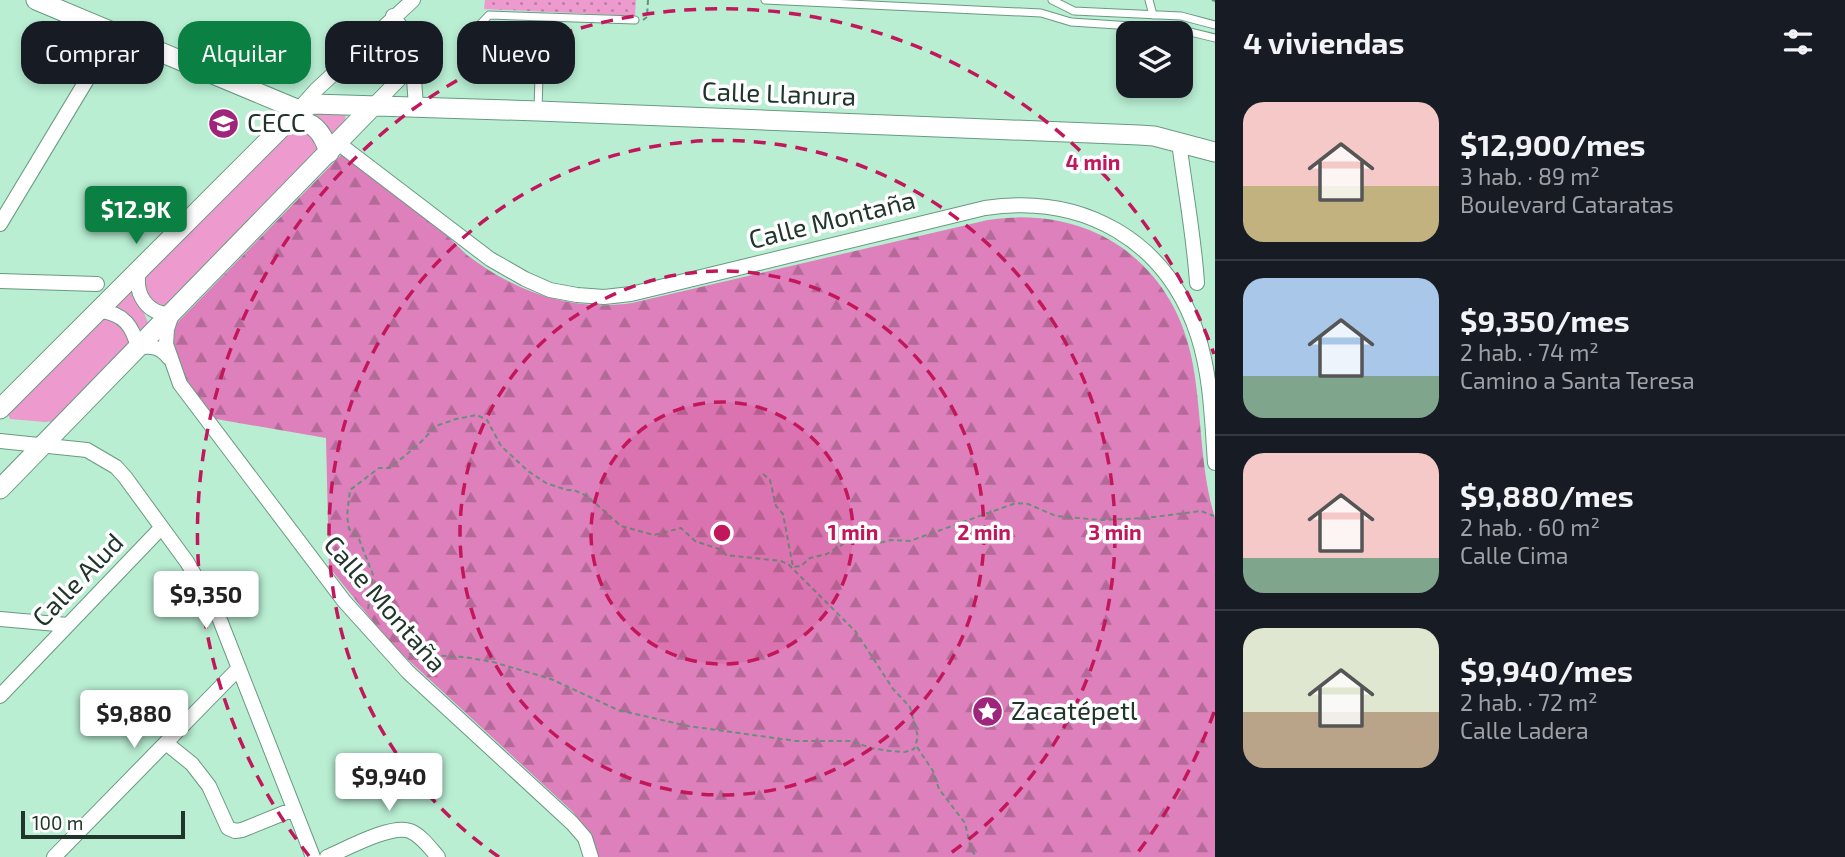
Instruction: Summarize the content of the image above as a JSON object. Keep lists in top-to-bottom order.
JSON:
{
  "streets": {
    "street": ["Calle Llanura", "Calle Montaña", "Calle Alud"]
  },
  "places": {
    "school or university": ["CECC"],
    "place": ["Zacatépetl"]
  },
  "scale_bar": "100 m",
  "page": {
    "heading": "4 viviendas",
    "chip": [
      "Comprar",
      "Alquilar",
      "Filtros",
      "Nuevo"
    ],
    "list": [
      {
        "name": "$12,900/mes",
        "note": "3 hab. · 89 m² · Boulevard Cataratas"
      },
      {
        "name": "$9,350/mes",
        "note": "2 hab. · 74 m² · Camino a Santa Teresa"
      },
      {
        "name": "$9,880/mes",
        "note": "2 hab. · 60 m² · Calle Cima"
      },
      {
        "name": "$9,940/mes",
        "note": "2 hab. · 72 m² · Calle Ladera"
      }
    ],
    "price": [
      "$12.9K",
      "$9,350",
      "$9,880",
      "$9,940"
    ],
    "scale": "100 m"
  },
  "rings": [
    "4 min",
    "1 min",
    "2 min",
    "3 min"
  ]
}
